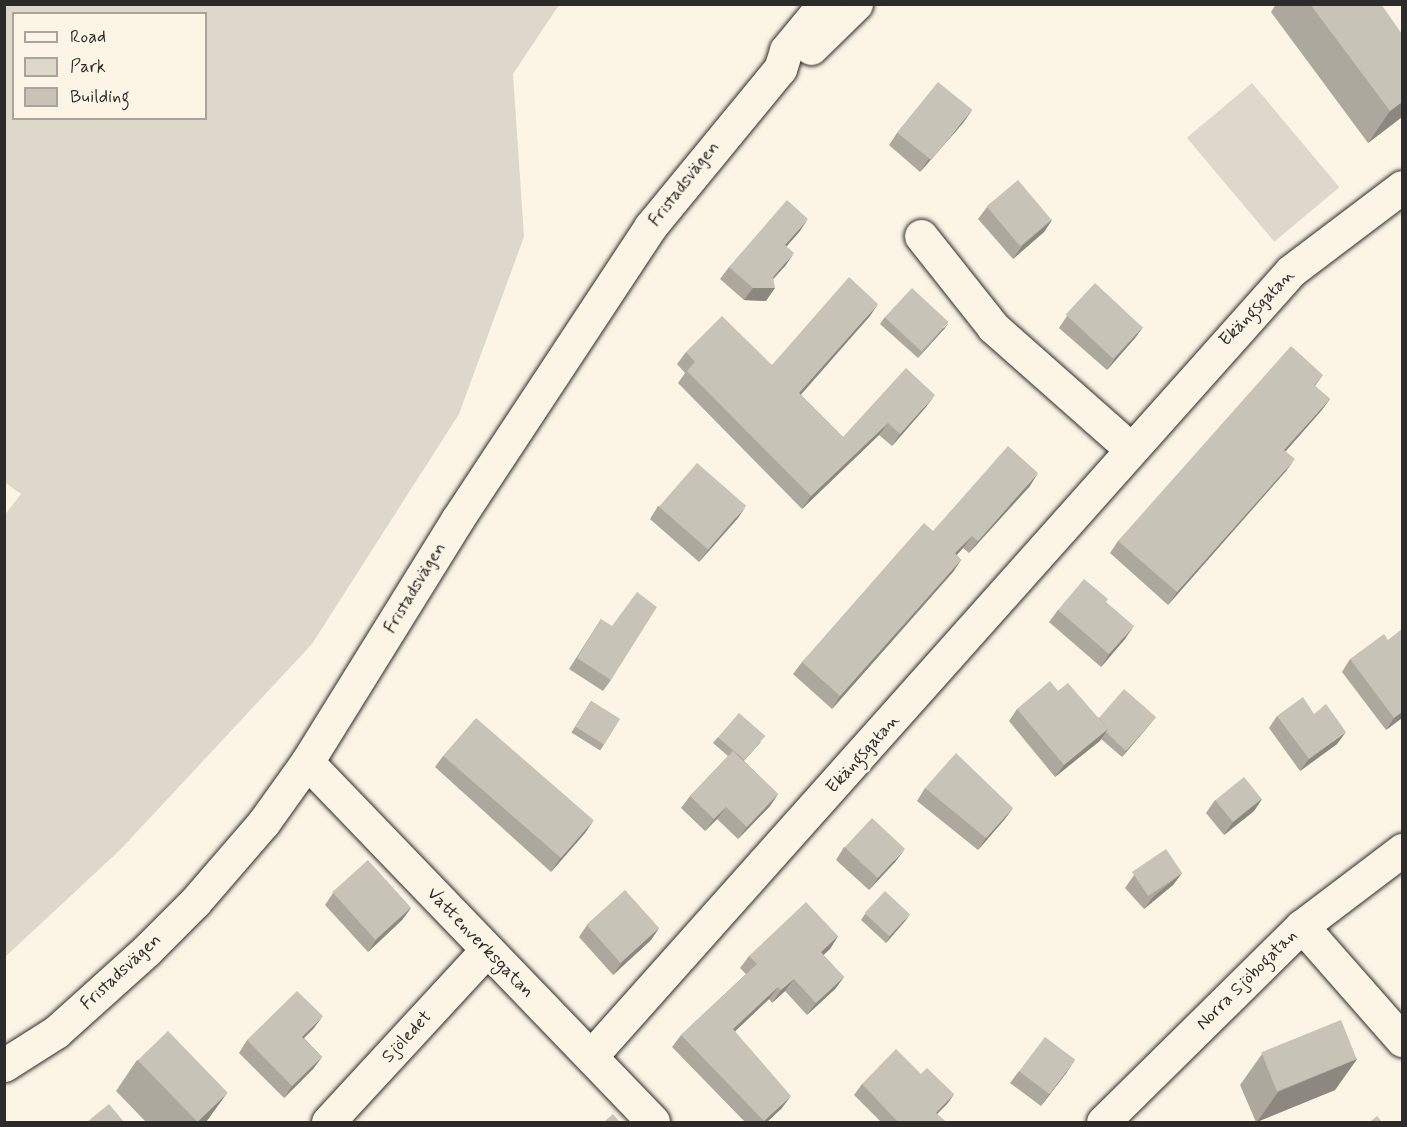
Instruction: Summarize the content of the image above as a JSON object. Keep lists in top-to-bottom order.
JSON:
{
  "streets": {
    "street": [
      "Fristadsvägen",
      "Ekängsgatan",
      "Vattenverksgatan",
      "Norra Sjöbogatan",
      "Sjöledet"
    ]
  },
  "crossings": [
    ["Fristadsvägen", "Vattenverksgatan"],
    ["Ekängsgatan", "Vattenverksgatan"],
    ["Vattenverksgatan", "Sjöledet"]
  ],
  "legend": ["Road", "Park", "Building"]
}
